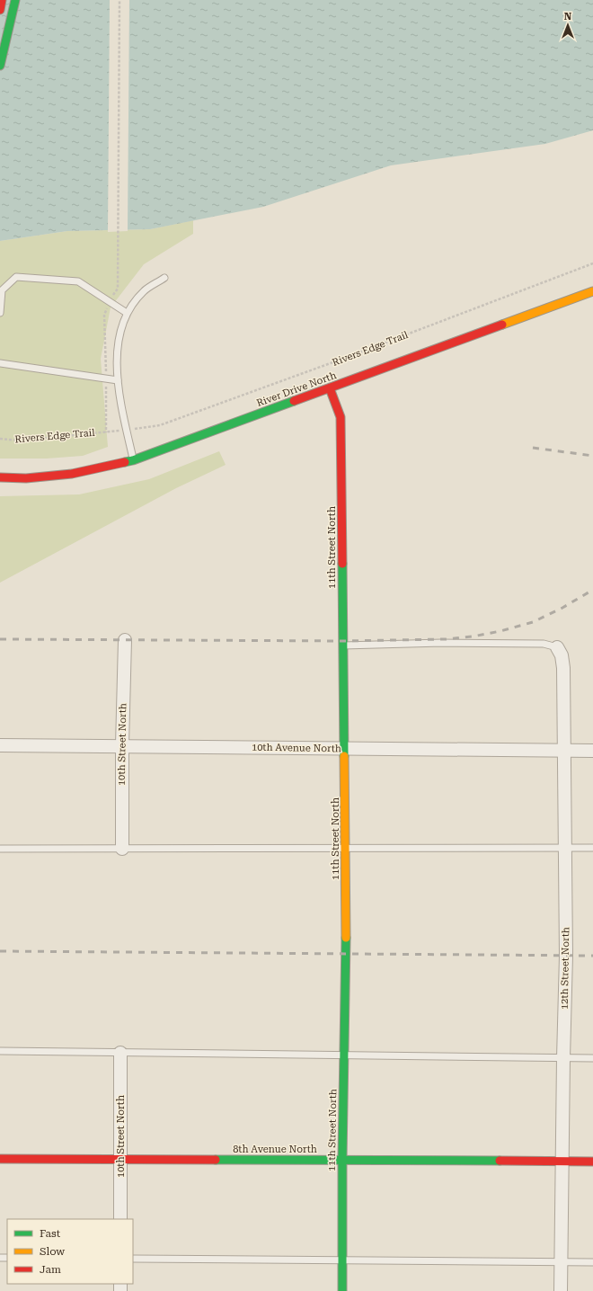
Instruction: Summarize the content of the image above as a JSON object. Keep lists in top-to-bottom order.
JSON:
{
  "streets": {
    "street": [
      "River Drive North",
      "11th Street North",
      "10th Street North",
      "10th Avenue North",
      "12th Street North",
      "8th Avenue North"
    ],
    "path": ["Rivers Edge Trail"]
  },
  "crossings": [
    ["River Drive North", "11th Street North"],
    ["11th Street North", "10th Avenue North"],
    ["11th Street North", "8th Avenue North"],
    ["10th Street North", "10th Avenue North"],
    ["10th Street North", "8th Avenue North"],
    ["10th Avenue North", "12th Street North"],
    ["12th Street North", "8th Avenue North"]
  ],
  "legend": ["Fast", "Slow", "Jam"],
  "north": "top"
}
